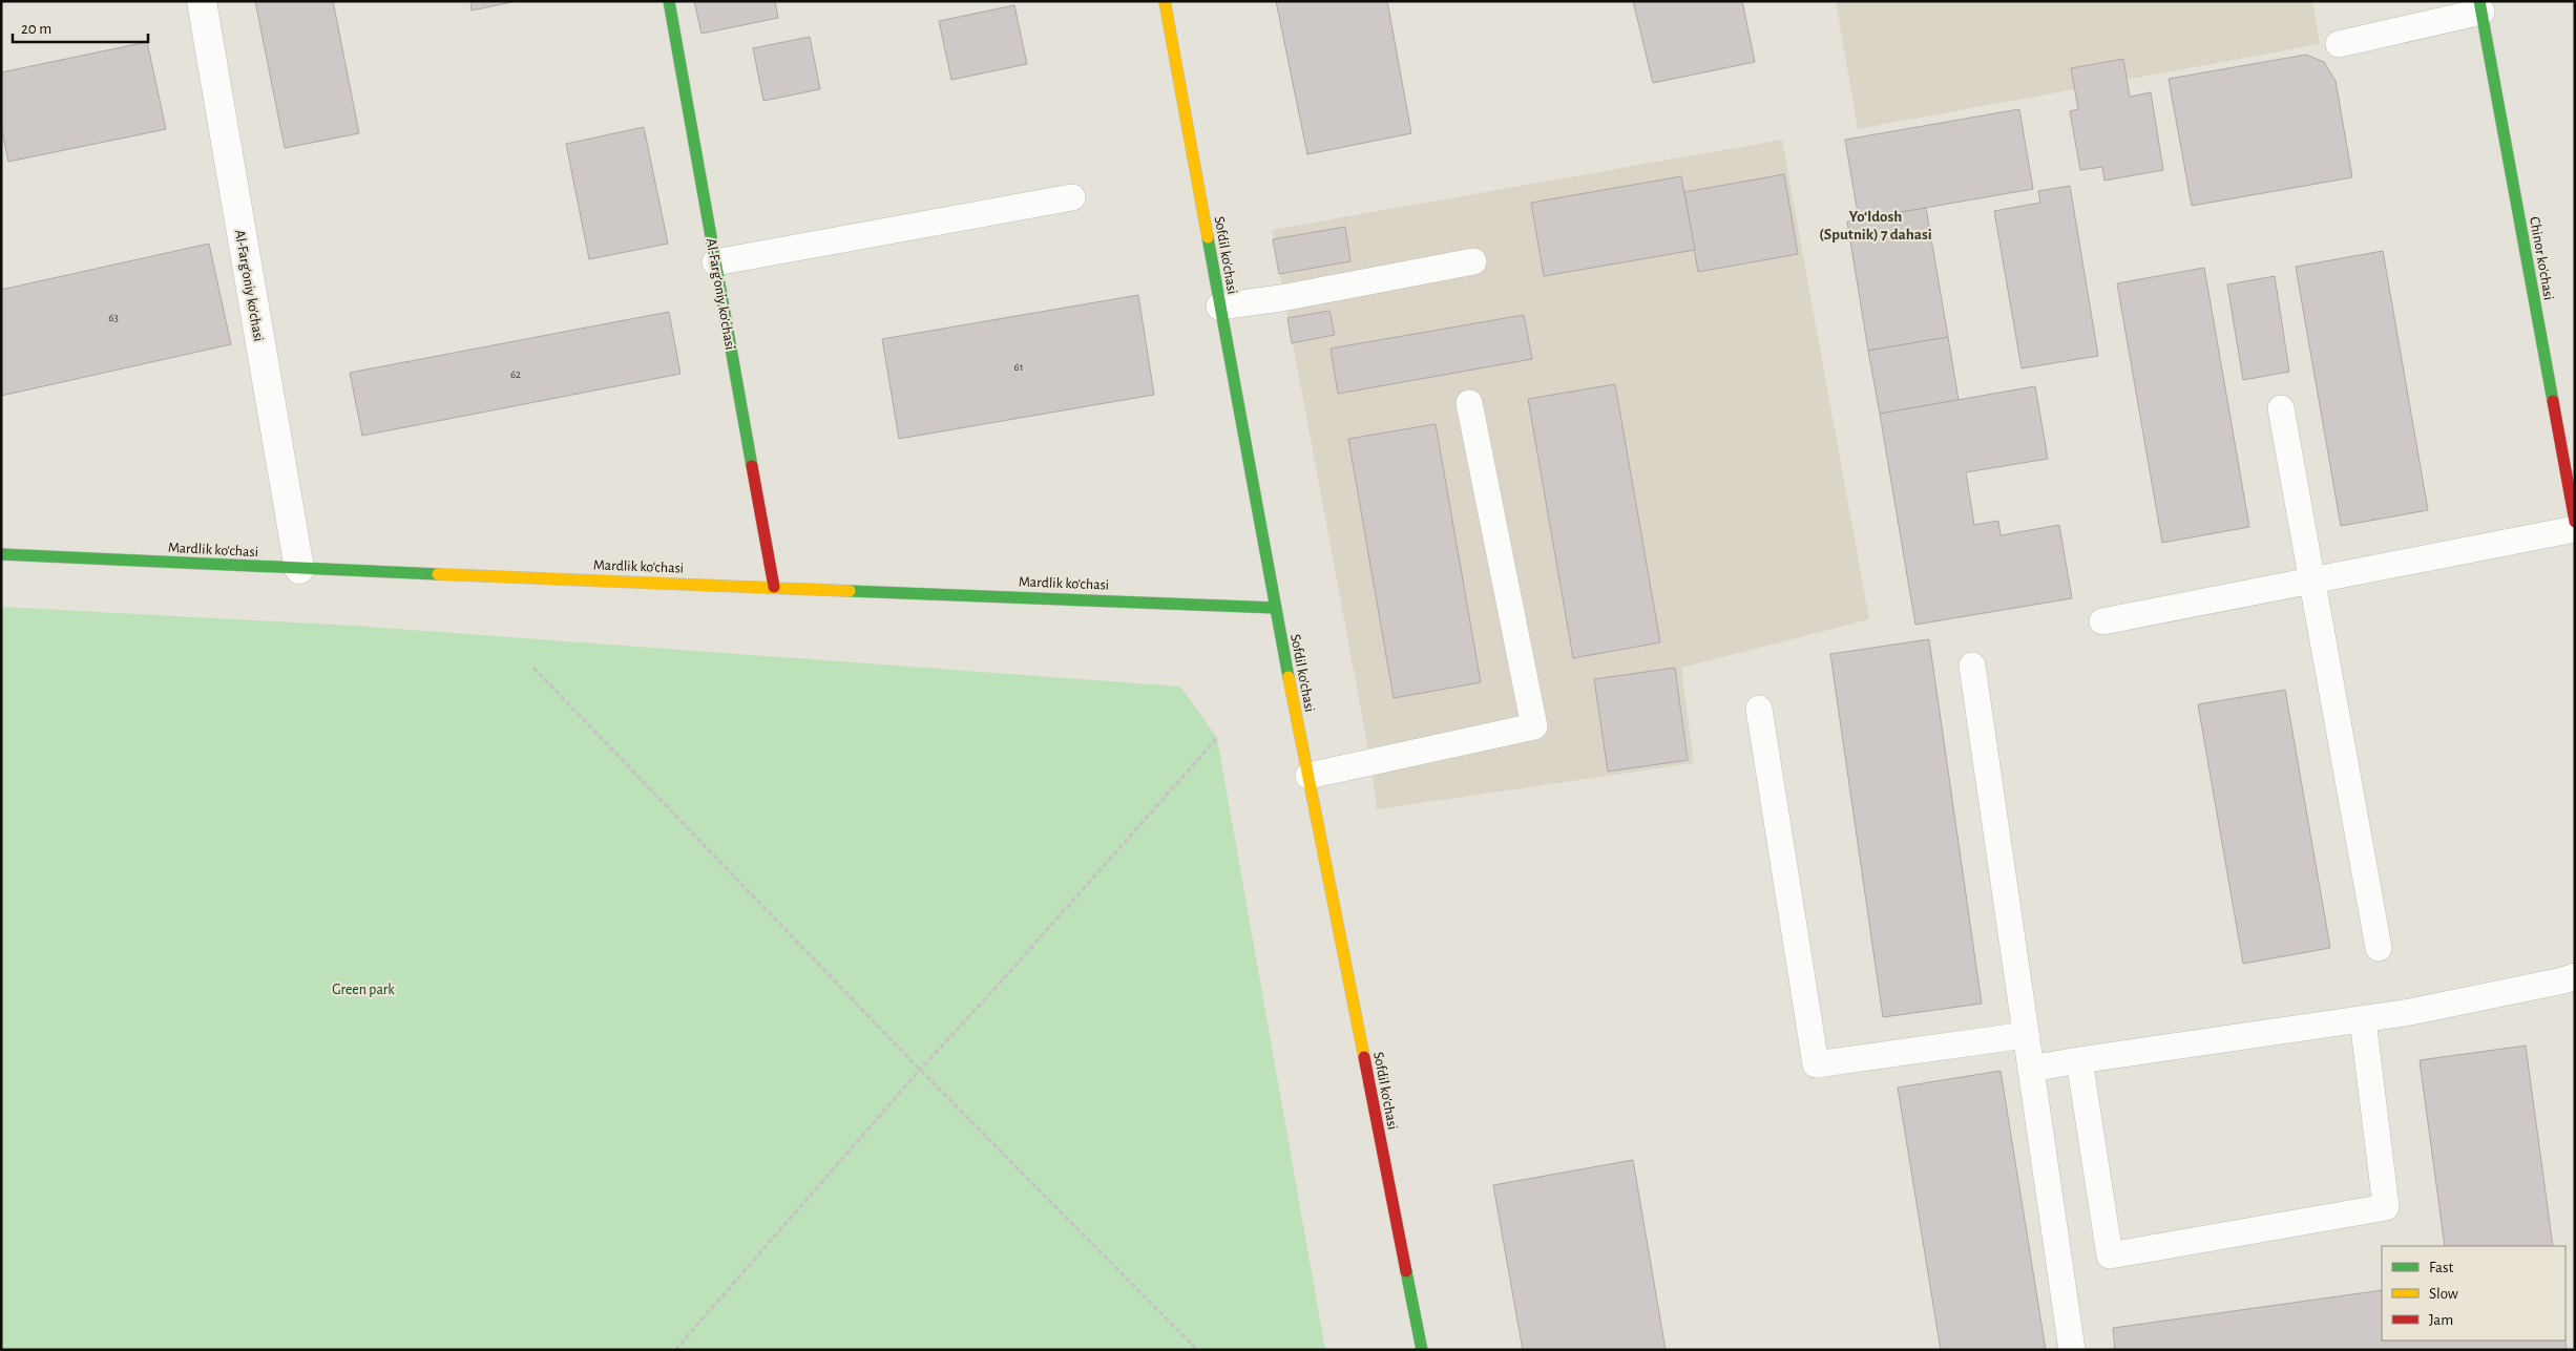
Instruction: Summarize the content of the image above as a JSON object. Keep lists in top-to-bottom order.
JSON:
{
  "streets": {
    "street": [
      "Sofdil ko'chasi",
      "Chinor ko'chasi",
      "Al-Farg‘oniy ko‘chasi",
      "Mardlik ko‘chasi"
    ]
  },
  "crossings": [
    ["Sofdil ko'chasi", "Mardlik ko‘chasi"],
    ["Al-Farg‘oniy ko‘chasi", "Mardlik ko‘chasi"]
  ],
  "districts": ["Yo‘ldosh (Sputnik) 7 dahasi"],
  "parks": ["Green park"],
  "house_numbers": ["63", "61", "62"],
  "legend": ["Fast", "Slow", "Jam"],
  "scale_bar": "20 m"
}
